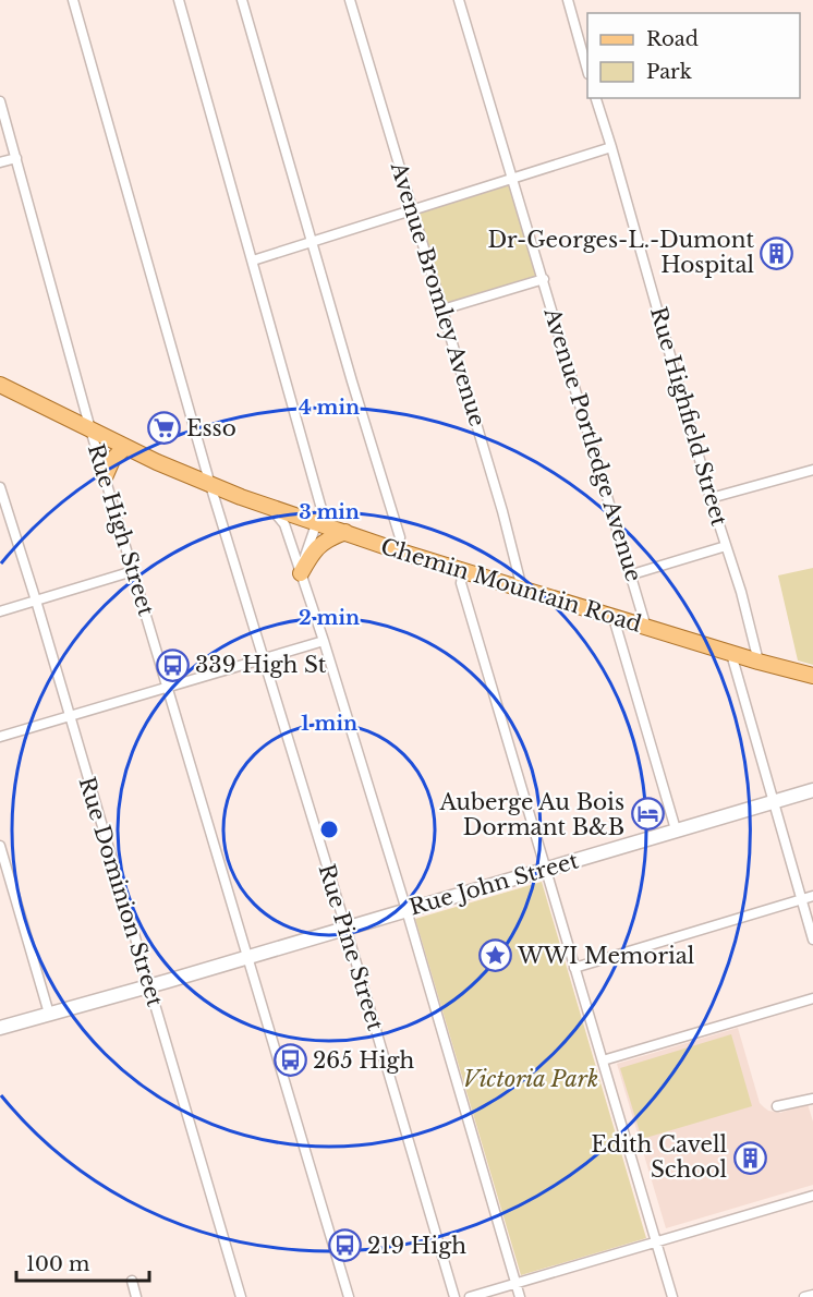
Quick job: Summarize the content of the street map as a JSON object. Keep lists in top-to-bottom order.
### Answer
{
  "streets": {
    "main road": ["Chemin Mountain Road"],
    "street": [
      "Avenue Bromley Avenue",
      "Rue Highfield Street",
      "Avenue Portledge Avenue",
      "Rue High Street",
      "Rue John Street",
      "Rue Dominion Street",
      "Rue Pine Street"
    ]
  },
  "crossings": [
    ["Avenue Bromley Avenue", "Chemin Mountain Road"],
    ["Rue Highfield Street", "Chemin Mountain Road"],
    ["Avenue Portledge Avenue", "Chemin Mountain Road"],
    ["Rue High Street", "Chemin Mountain Road"],
    ["Rue High Street", "Rue John Street"],
    ["Chemin Mountain Road", "Rue Pine Street"],
    ["Rue John Street", "Rue Dominion Street"],
    ["Rue John Street", "Rue Pine Street"]
  ],
  "parks": ["Victoria Park"],
  "places": {
    "building": ["Dr-Georges-L.-Dumont Hospital", "Edith Cavell School"],
    "supermarket": ["Esso"],
    "bus stop": ["339 High St", "265 High", "219 High"],
    "hotel": ["Auberge Au Bois Dormant B&B"],
    "place": ["WWI Memorial"]
  },
  "legend": ["Road", "Park"],
  "scale_bar": "100 m",
  "rings": [
    "4 min",
    "3 min",
    "2 min",
    "1 min"
  ]
}
